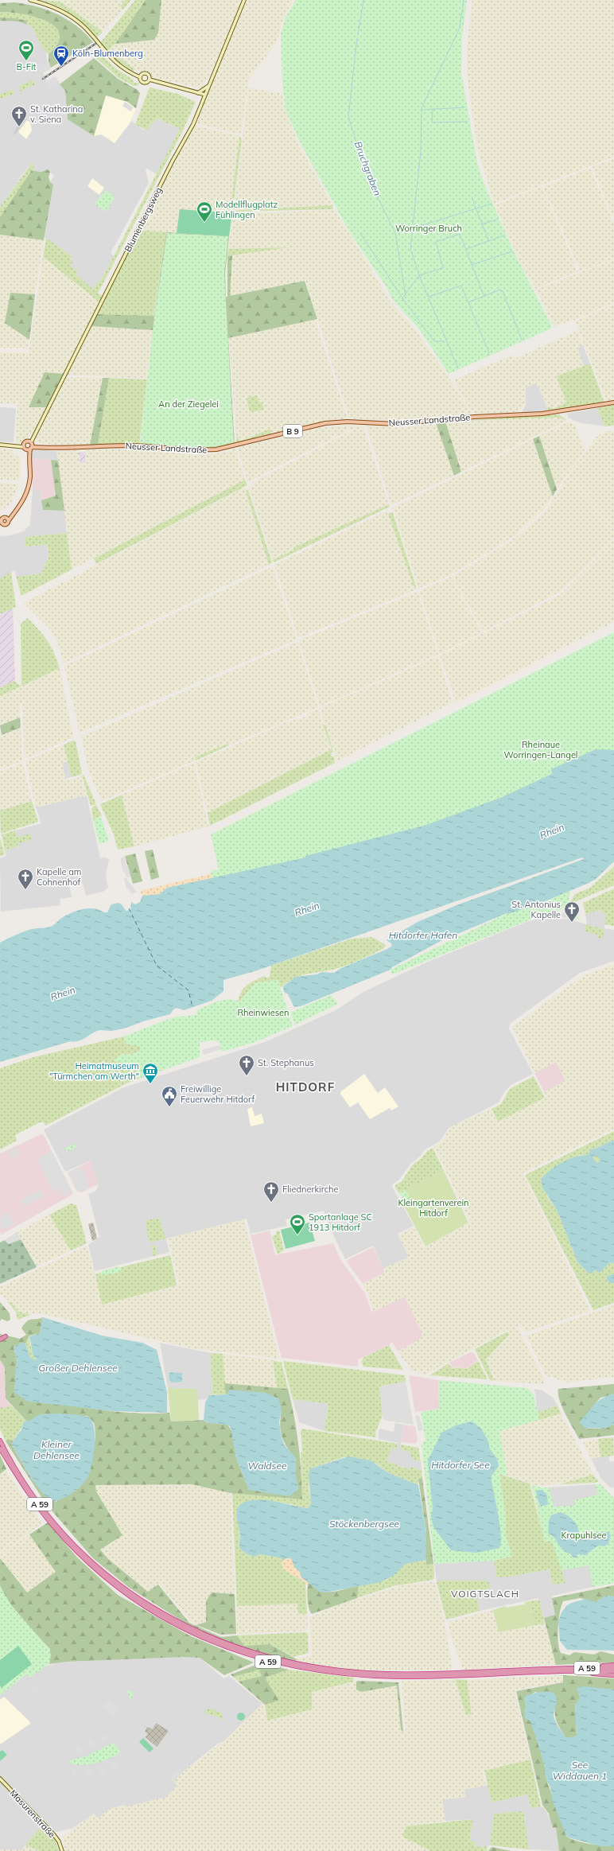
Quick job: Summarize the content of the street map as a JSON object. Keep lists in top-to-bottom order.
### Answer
{
  "streets": {
    "highway": ["A 59"],
    "main road": [
      "Blumenbergsweg",
      "Neusser Landstraße",
      "B 9",
      "Masurenstraße"
    ]
  },
  "crossings": [
    ["Blumenbergsweg", "Neusser Landstraße"]
  ],
  "districts": ["HITDORF", "VOIGTSLACH"],
  "water": [
    "Bruchgraben",
    "Rhein",
    "Hitdorfer Hafen",
    "Großer Dehlensee",
    "Kleiner Dehlensee",
    "Hitdorfer See",
    "Waldsee",
    "Stöckenbergsee",
    "See Widdauen 1"
  ],
  "parks": [
    "Worringer Bruch",
    "An der Ziegelei",
    "Rheinaue Worringen-Langel",
    "Rheinwiesen",
    "Kleingartenverein Hitdorf",
    "Krapuhlsee"
  ],
  "places": {
    "sports": ["B-Fit", "Modellflugplatz Fühlingen", "Sportanlage SC 1913 Hitdorf"],
    "station": ["Köln-Blumenberg"],
    "church": [
      "St. Katharina v. Siena",
      "Kapelle am Cohnenhof",
      "St. Antonius Kapelle",
      "St. Stephanus",
      "Fliednerkirche"
    ],
    "museum": ["Heimatmuseum \"Türmchen am Werth\""],
    "public building": ["Freiwillige Feuerwehr Hitdorf"]
  }
}
